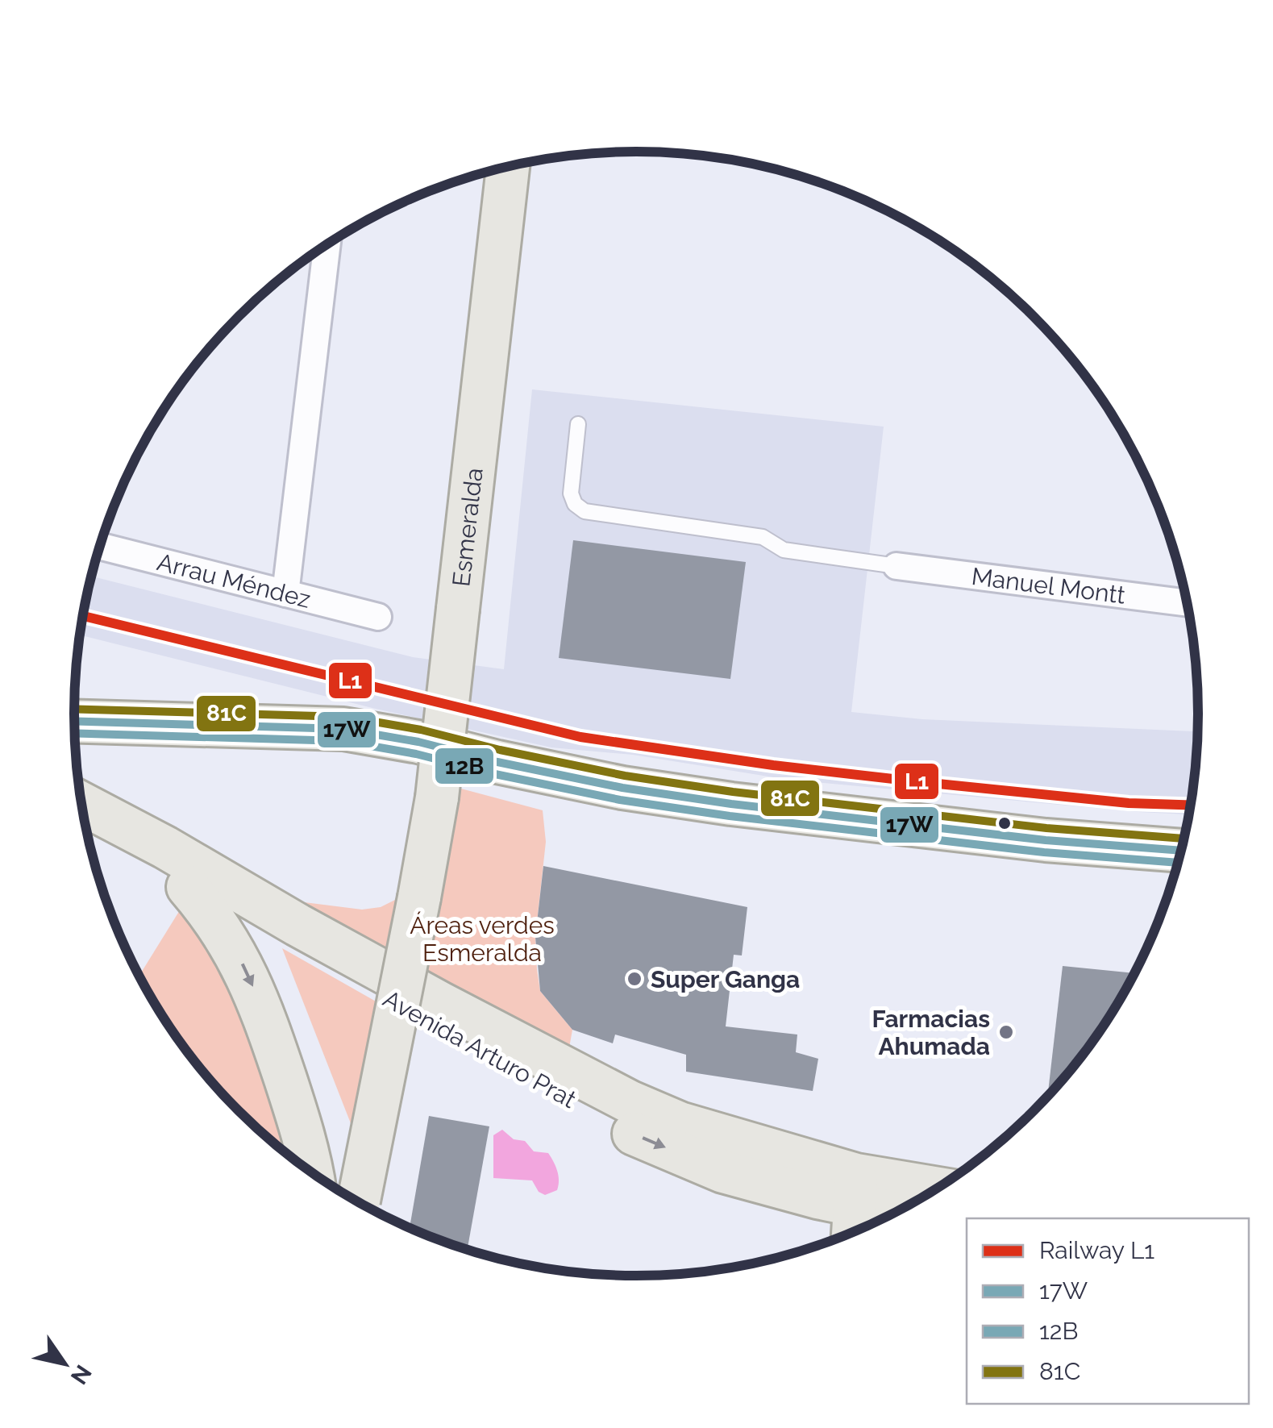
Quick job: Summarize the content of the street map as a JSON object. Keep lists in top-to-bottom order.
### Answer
{
  "streets": {
    "main road": ["Esmeralda", "Avenida Arturo Prat"],
    "street": ["Arrau Méndez", "Manuel Montt"]
  },
  "parks": ["Áreas verdes Esmeralda"],
  "places": ["Super Ganga", "Farmacias Ahumada"],
  "lines": [
    "rail line L1",
    "transit line 81C",
    "transit line 17W",
    "transit line 12B"
  ],
  "legend": [
    "Railway L1",
    "17W",
    "12B",
    "81C"
  ],
  "north": "bottom right"
}
